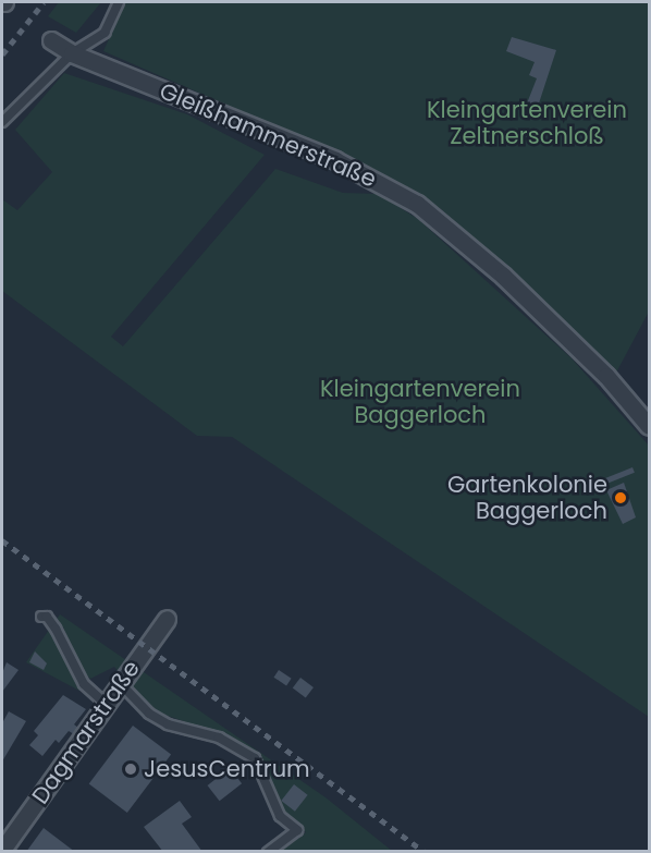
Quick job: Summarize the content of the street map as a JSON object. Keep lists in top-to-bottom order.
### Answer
{
  "streets": {
    "street": ["Gleißhammerstraße", "Dagmarstraße"]
  },
  "parks": ["Kleingartenverein Zeltnerschloß", "Kleingartenverein Baggerloch"],
  "places": ["Gartenkolonie Baggerloch", "JesusCentrum"]
}
